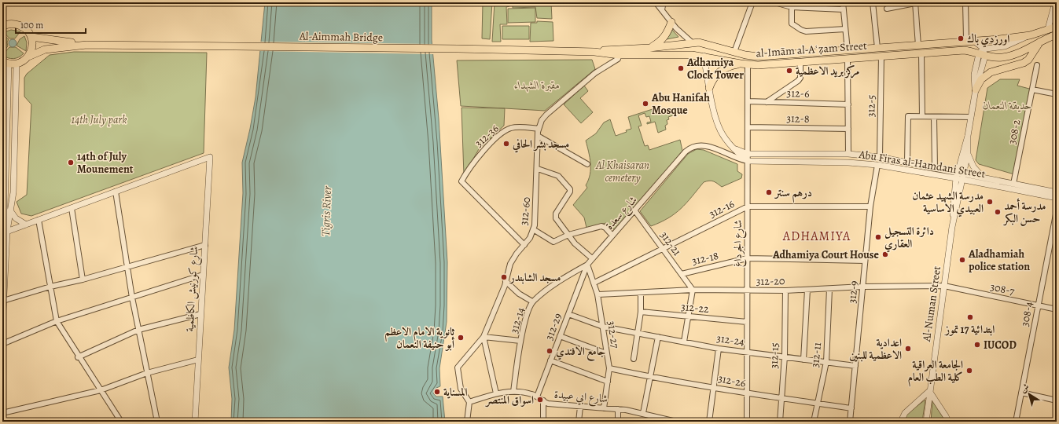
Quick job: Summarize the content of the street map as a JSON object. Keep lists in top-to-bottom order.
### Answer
{
  "streets": {
    "main road": ["Al-Aimmah Bridge", "al-Imām al-Aʿẓam Street"],
    "street": [
      "312-6",
      "312-5",
      "312-8",
      "308-2",
      "312-36",
      "Abu Firas al-Hamdani Street",
      "312-16",
      "312-60",
      "شارع سعدة",
      "312-21",
      "شارع الجرداغ",
      "312-18",
      "312-20",
      "شارع كورنيش الكاظمية",
      "308-7",
      "312-9",
      "Al-Numan Street",
      "312-22",
      "308-4",
      "312-14",
      "312-29",
      "312-27",
      "312-24",
      "312-11",
      "312-15",
      "312-26",
      "شارع ابي عبيدة"
    ]
  },
  "crossings": [
    ["Al-Aimmah Bridge", "al-Imām al-Aʿẓam Street"],
    ["al-Imām al-Aʿẓam Street", "312-5"],
    ["al-Imām al-Aʿẓam Street", "312-60"],
    ["al-Imām al-Aʿẓam Street", "شارع الجرداغ"],
    ["al-Imām al-Aʿẓam Street", "Al-Numan Street"],
    ["312-6", "شارع الجرداغ"],
    ["312-5", "Abu Firas al-Hamdani Street"],
    ["312-8", "شارع الجرداغ"],
    ["308-2", "Abu Firas al-Hamdani Street"],
    ["312-36", "312-60"],
    ["Abu Firas al-Hamdani Street", "شارع سعدة"],
    ["Abu Firas al-Hamdani Street", "شارع الجرداغ"],
    ["Abu Firas al-Hamdani Street", "312-9"],
    ["Abu Firas al-Hamdani Street", "Al-Numan Street"],
    ["312-16", "312-21"],
    ["312-16", "شارع الجرداغ"],
    ["312-16", "312-9"],
    ["312-16", "312-27"],
    ["312-60", "شارع ابي عبيدة"],
    ["شارع سعدة", "312-21"],
    ["شارع سعدة", "شارع الجرداغ"],
    ["شارع سعدة", "312-14"],
    ["شارع سعدة", "312-29"],
    ["شارع سعدة", "312-27"],
    ["312-21", "312-18"],
    ["312-21", "312-20"],
    ["شارع الجرداغ", "312-18"],
    ["شارع الجرداغ", "312-20"],
    ["شارع الجرداغ", "312-22"],
    ["شارع الجرداغ", "312-24"],
    ["شارع الجرداغ", "312-26"],
    ["312-18", "312-9"],
    ["312-20", "308-7"],
    ["312-20", "312-9"],
    ["312-20", "Al-Numan Street"],
    ["312-20", "312-27"],
    ["312-20", "312-11"],
    ["312-20", "312-15"],
    ["308-7", "Al-Numan Street"],
    ["308-7", "308-4"],
    ["312-9", "312-24"],
    ["312-9", "312-26"],
    ["312-14", "312-29"],
    ["312-14", "312-27"],
    ["312-14", "شارع ابي عبيدة"],
    ["312-29", "312-27"],
    ["312-29", "312-24"],
    ["312-29", "شارع ابي عبيدة"],
    ["312-27", "312-24"],
    ["312-27", "312-26"],
    ["312-27", "شارع ابي عبيدة"],
    ["312-24", "312-11"],
    ["312-24", "312-15"],
    ["312-11", "312-26"],
    ["312-15", "312-26"]
  ],
  "districts": ["ADHAMIYA"],
  "water": ["Tigris River"],
  "parks": [
    "مقبرة الشهداء",
    "حديقة النعمان",
    "14th July park",
    "Al Khaisaran cemetery"
  ],
  "places": [
    "اورزدي باك",
    "Adhamiya Clock Tower",
    "مركز بريد الاعظمية",
    "Abu Hanifah Mosque",
    "مسجد بشر الحافي",
    "14th of July Mounement",
    "درهم سنتر",
    "مدرسة الشهيد عثمان العبيدي الاساسية",
    "مدرسة أحمد حسن البكر",
    "دائرة التسجيل العقاري",
    "Adhamiya Court House",
    "Aladhamiah police station",
    "مسجد الشابندر",
    "ابتدائية 17 تموز",
    "ثانوية الامام الاعظم أبو حنيفة النعمان",
    "IUCOD",
    "اعدادية الاعظمية للبنين",
    "جامع الافندي",
    "الجامعة العراقية كلية الطب العام",
    "المسناية",
    "اسواق المنتصر"
  ],
  "scale_bar": "100 m",
  "north": "top left"
}
